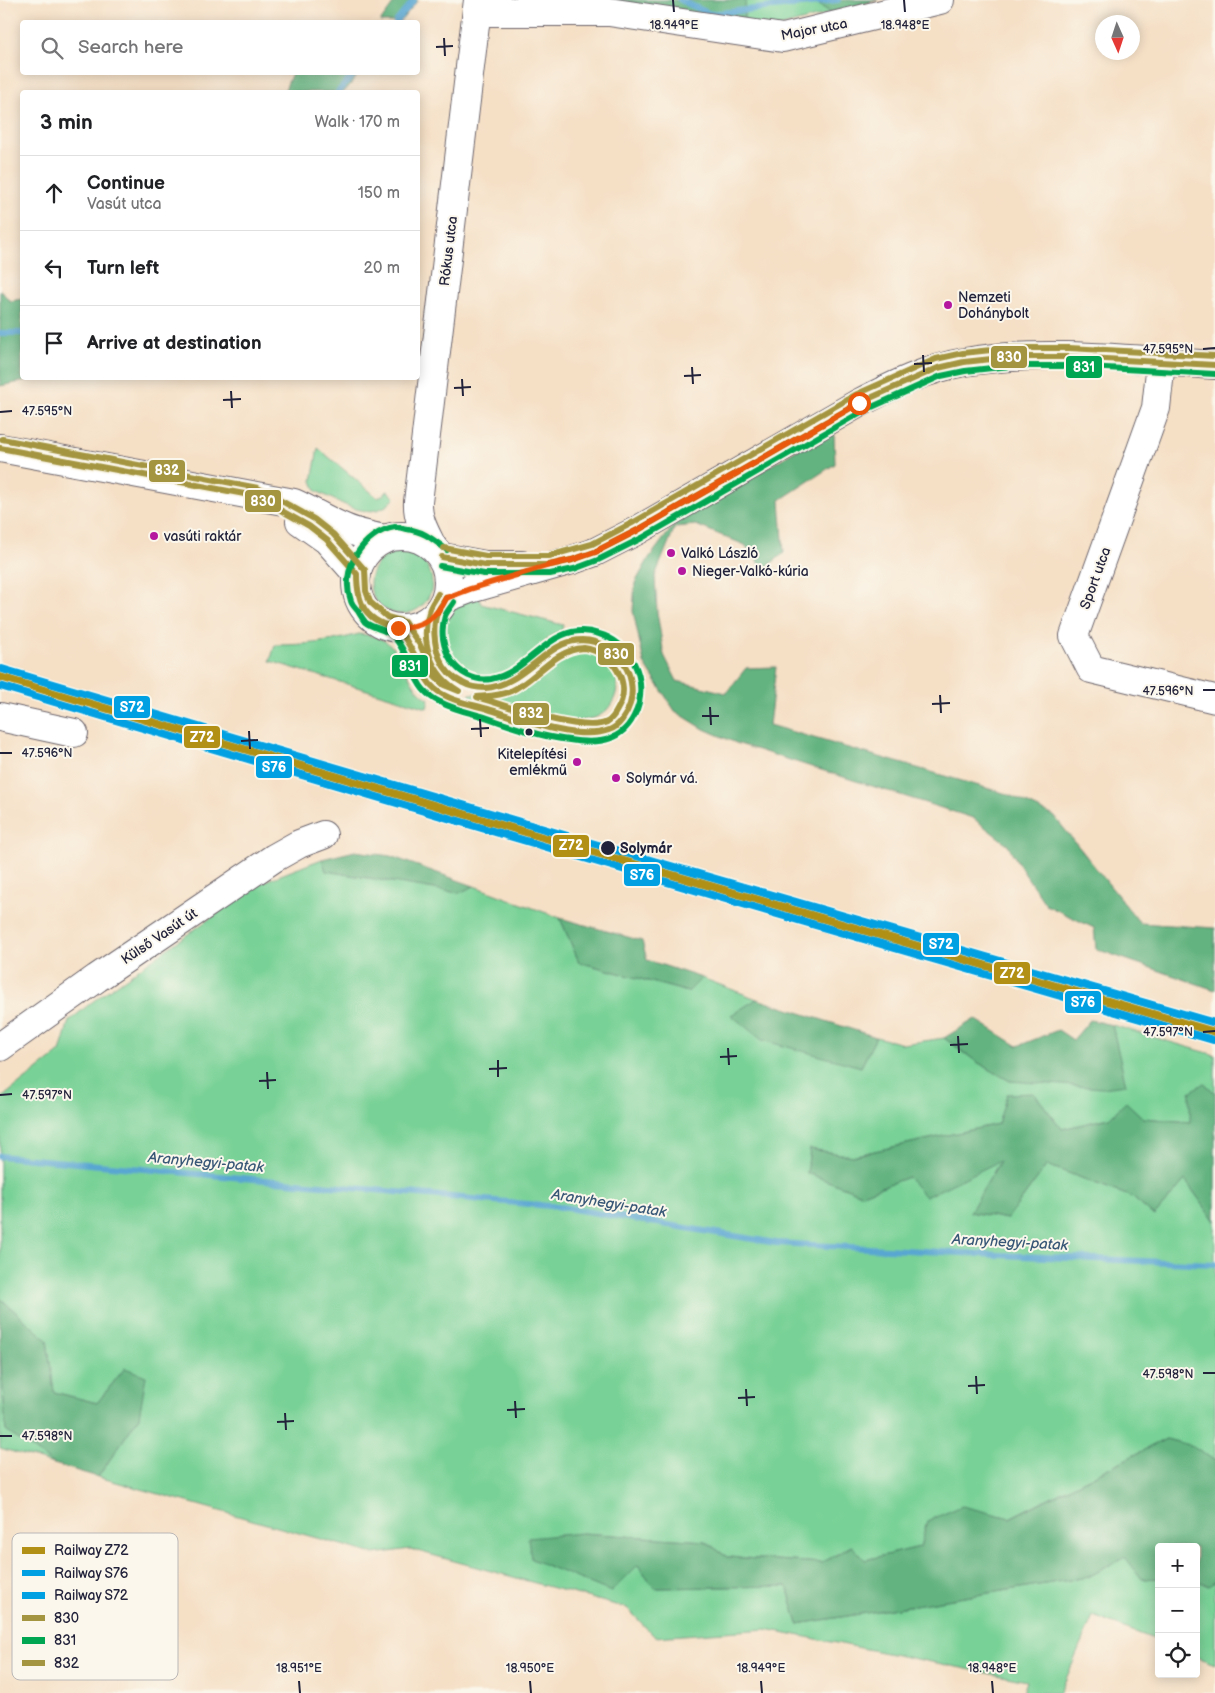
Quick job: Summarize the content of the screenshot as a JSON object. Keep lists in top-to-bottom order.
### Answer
{
  "streets": {
    "street": [
      "Major utca",
      "Rókus utca",
      "Sport utca",
      "Külső Vasút út"
    ]
  },
  "crossings": [
    ["Major utca", "Rókus utca"]
  ],
  "water": ["Aranyhegyi-patak"],
  "places": [
    "Nemzeti Dohánybolt",
    "vasúti raktár",
    "Valkó László",
    "Nieger-Valkó-kúria",
    "Kitelepítési emlékmű",
    "Solymár vá.",
    "Solymár"
  ],
  "lines": [
    "transit line 832",
    "transit line 830",
    "transit line 831",
    "rail line S72",
    "rail line Z72",
    "rail line S76"
  ],
  "legend": [
    "Railway Z72",
    "Railway S76",
    "Railway S72",
    "830",
    "831",
    "832"
  ],
  "north": "bottom",
  "page": {
    "search": "Search here",
    "heading": ["3 min", "Walk · 170 m"],
    "list": [
      ["Continue", "Vasút utca", "150 m"],
      ["Turn left", "20 m"],
      "Arrive at destination"
    ],
    "map_buttons": ["+", "−"]
  },
  "coordinates": [
    "18.949°E",
    "18.948°E",
    "47.595°N",
    "47.596°N",
    "47.597°N",
    "47.598°N",
    "18.951°E",
    "18.950°E"
  ]
}
